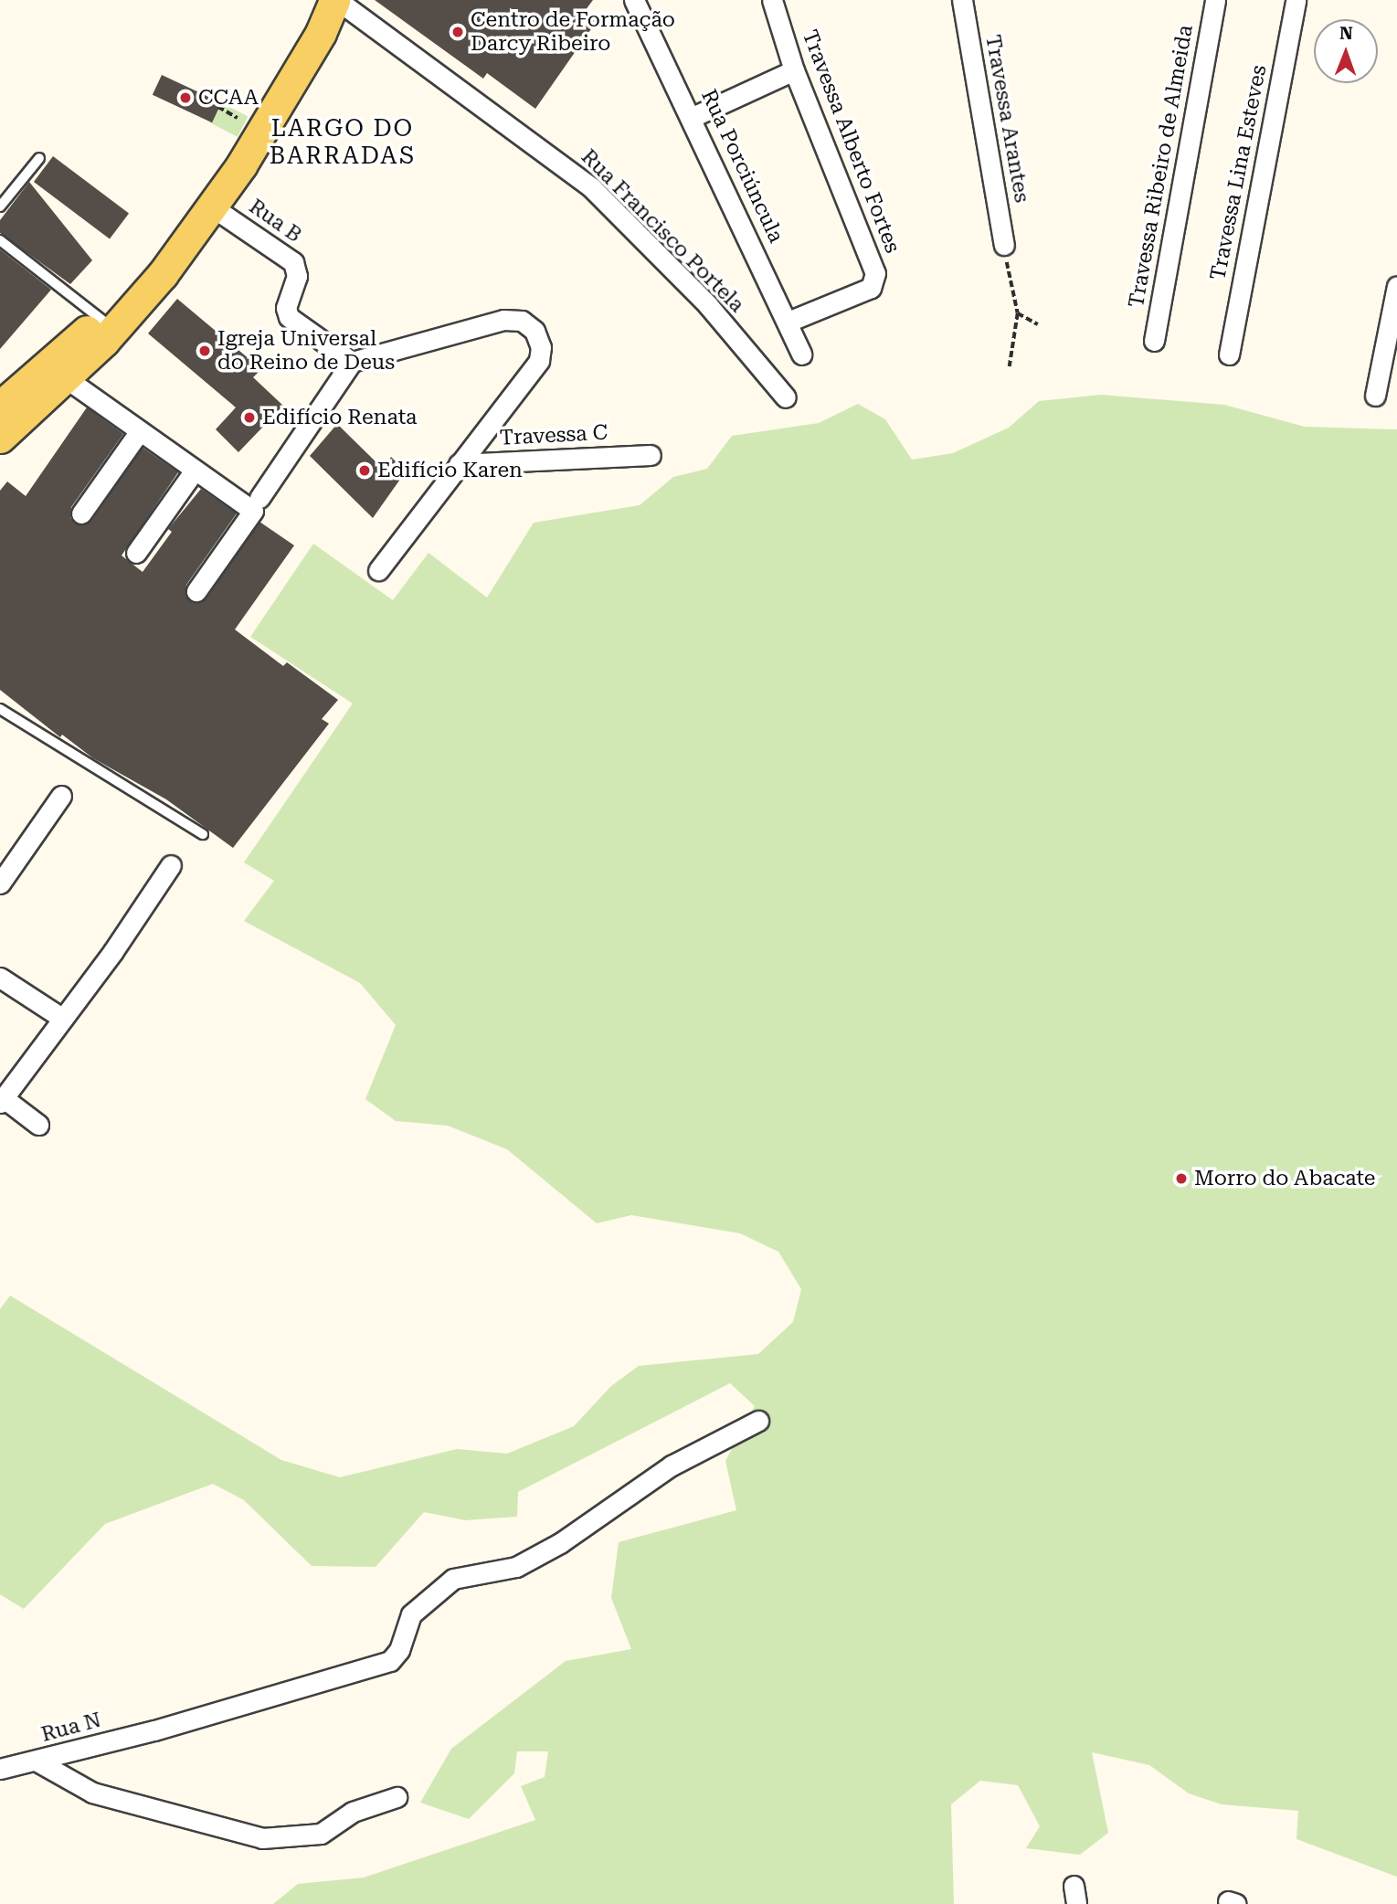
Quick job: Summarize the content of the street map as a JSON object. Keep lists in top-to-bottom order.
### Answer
{
  "streets": {
    "street": [
      "Travessa Arantes",
      "Travessa Alberto Fortes",
      "Rua Porciúncula",
      "Travessa Ribeiro de Almeida",
      "Travessa Lina Esteves",
      "Rua B",
      "Rua Francisco Portela",
      "Travessa C",
      "Rua N"
    ]
  },
  "crossings": [
    ["Travessa Alberto Fortes", "Rua Porciúncula"]
  ],
  "districts": ["LARGO DO BARRADAS"],
  "places": [
    "Centro de Formação Darcy Ribeiro",
    "CCAA",
    "Igreja Universal do Reino de Deus",
    "Edifício Renata",
    "Edifício Karen",
    "Morro do Abacate"
  ],
  "north": "top"
}
